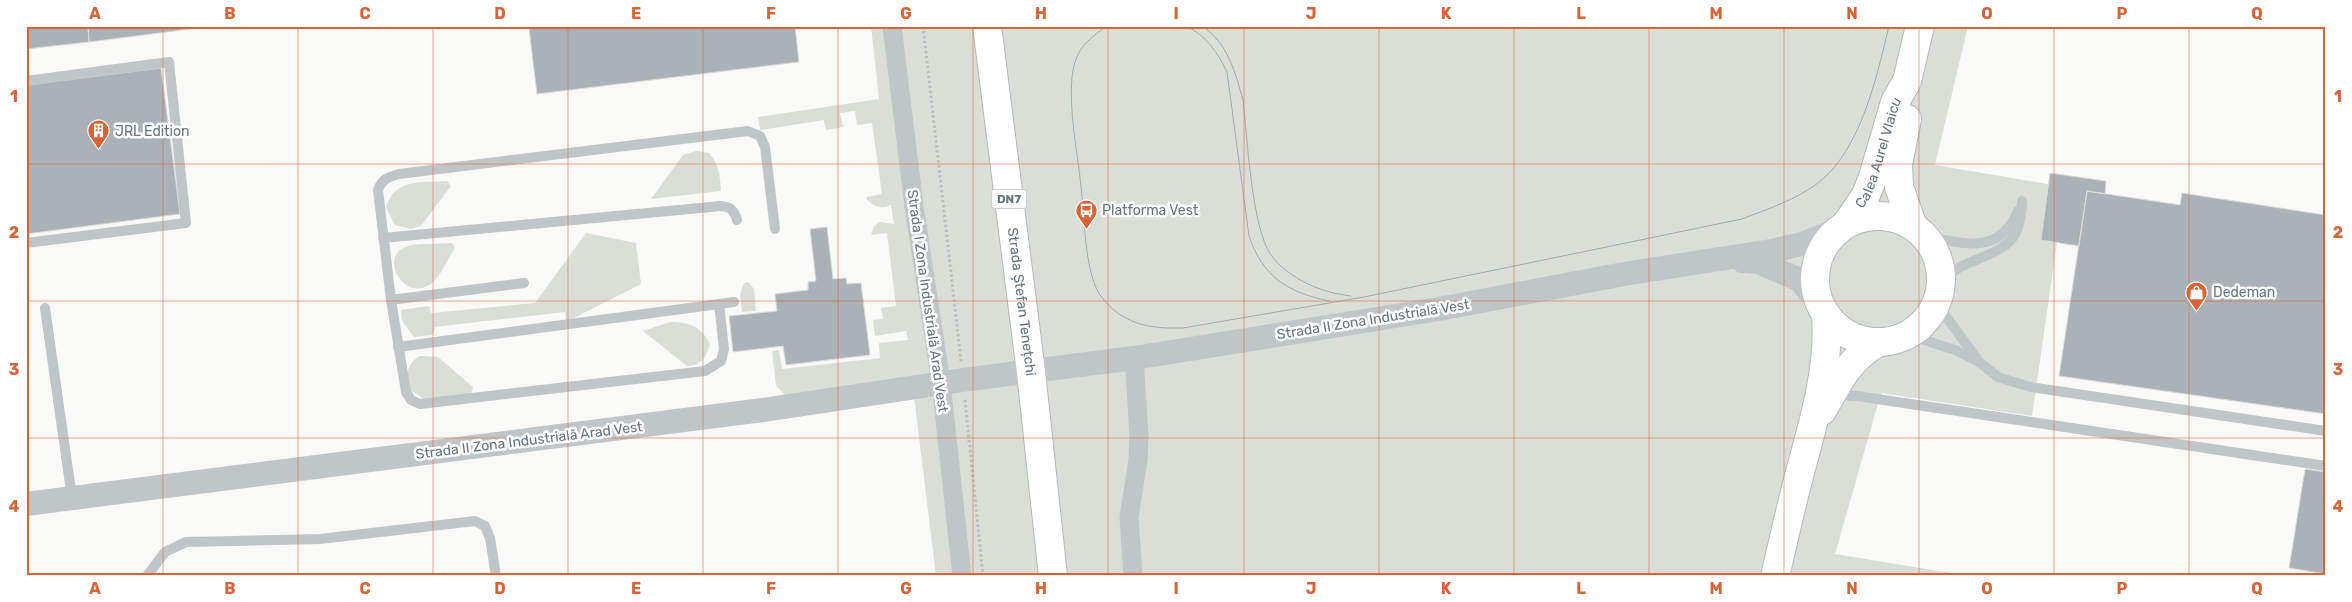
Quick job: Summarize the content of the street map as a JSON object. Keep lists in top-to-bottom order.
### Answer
{
  "streets": {
    "main road": ["Calea Aurel Vlaicu", "DN7", "Strada Ștefan Tenețchi"],
    "street": ["Strada I Zona Industrială Arad Vest", "Strada II Zona Industrială Vest", "Strada II Zona Industrială Arad Vest"]
  },
  "crossings": [
    ["Calea Aurel Vlaicu", "Strada II Zona Industrială Vest"],
    ["Strada I Zona Industrială Arad Vest", "Strada II Zona Industrială Arad Vest"],
    ["Strada Ștefan Tenețchi", "Strada II Zona Industrială Vest"],
    ["Strada Ștefan Tenețchi", "Strada II Zona Industrială Arad Vest"],
    ["Strada II Zona Industrială Vest", "Strada II Zona Industrială Arad Vest"]
  ],
  "places": {
    "building": ["JRL Edition"],
    "bus stop": ["Platforma Vest"],
    "shop": ["Dedeman"]
  },
  "grid": {
    "columns": [
      "A",
      "B",
      "C",
      "D",
      "E",
      "F",
      "G",
      "H",
      "I",
      "J",
      "K",
      "L",
      "M",
      "N",
      "O",
      "P",
      "Q"
    ],
    "rows": [
      "1",
      "2",
      "3",
      "4"
    ]
  }
}
